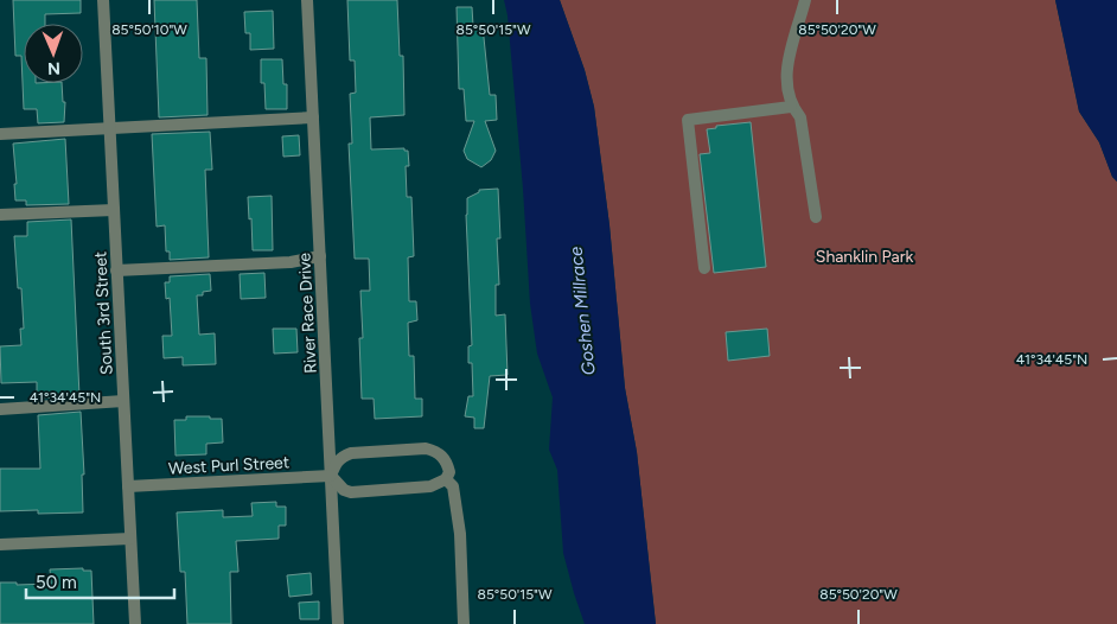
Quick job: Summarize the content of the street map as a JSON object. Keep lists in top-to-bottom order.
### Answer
{
  "streets": {
    "street": ["South 3rd Street", "River Race Drive", "West Purl Street"]
  },
  "crossings": [
    ["South 3rd Street", "West Purl Street"],
    ["River Race Drive", "West Purl Street"]
  ],
  "water": ["Goshen Millrace"],
  "parks": ["Shanklin Park"],
  "scale_bar": "50 m",
  "north": "bottom",
  "coordinates": [
    "85°50'10\"W",
    "85°50'15\"W",
    "85°50'20\"W",
    "41°34'45\"N"
  ]
}
